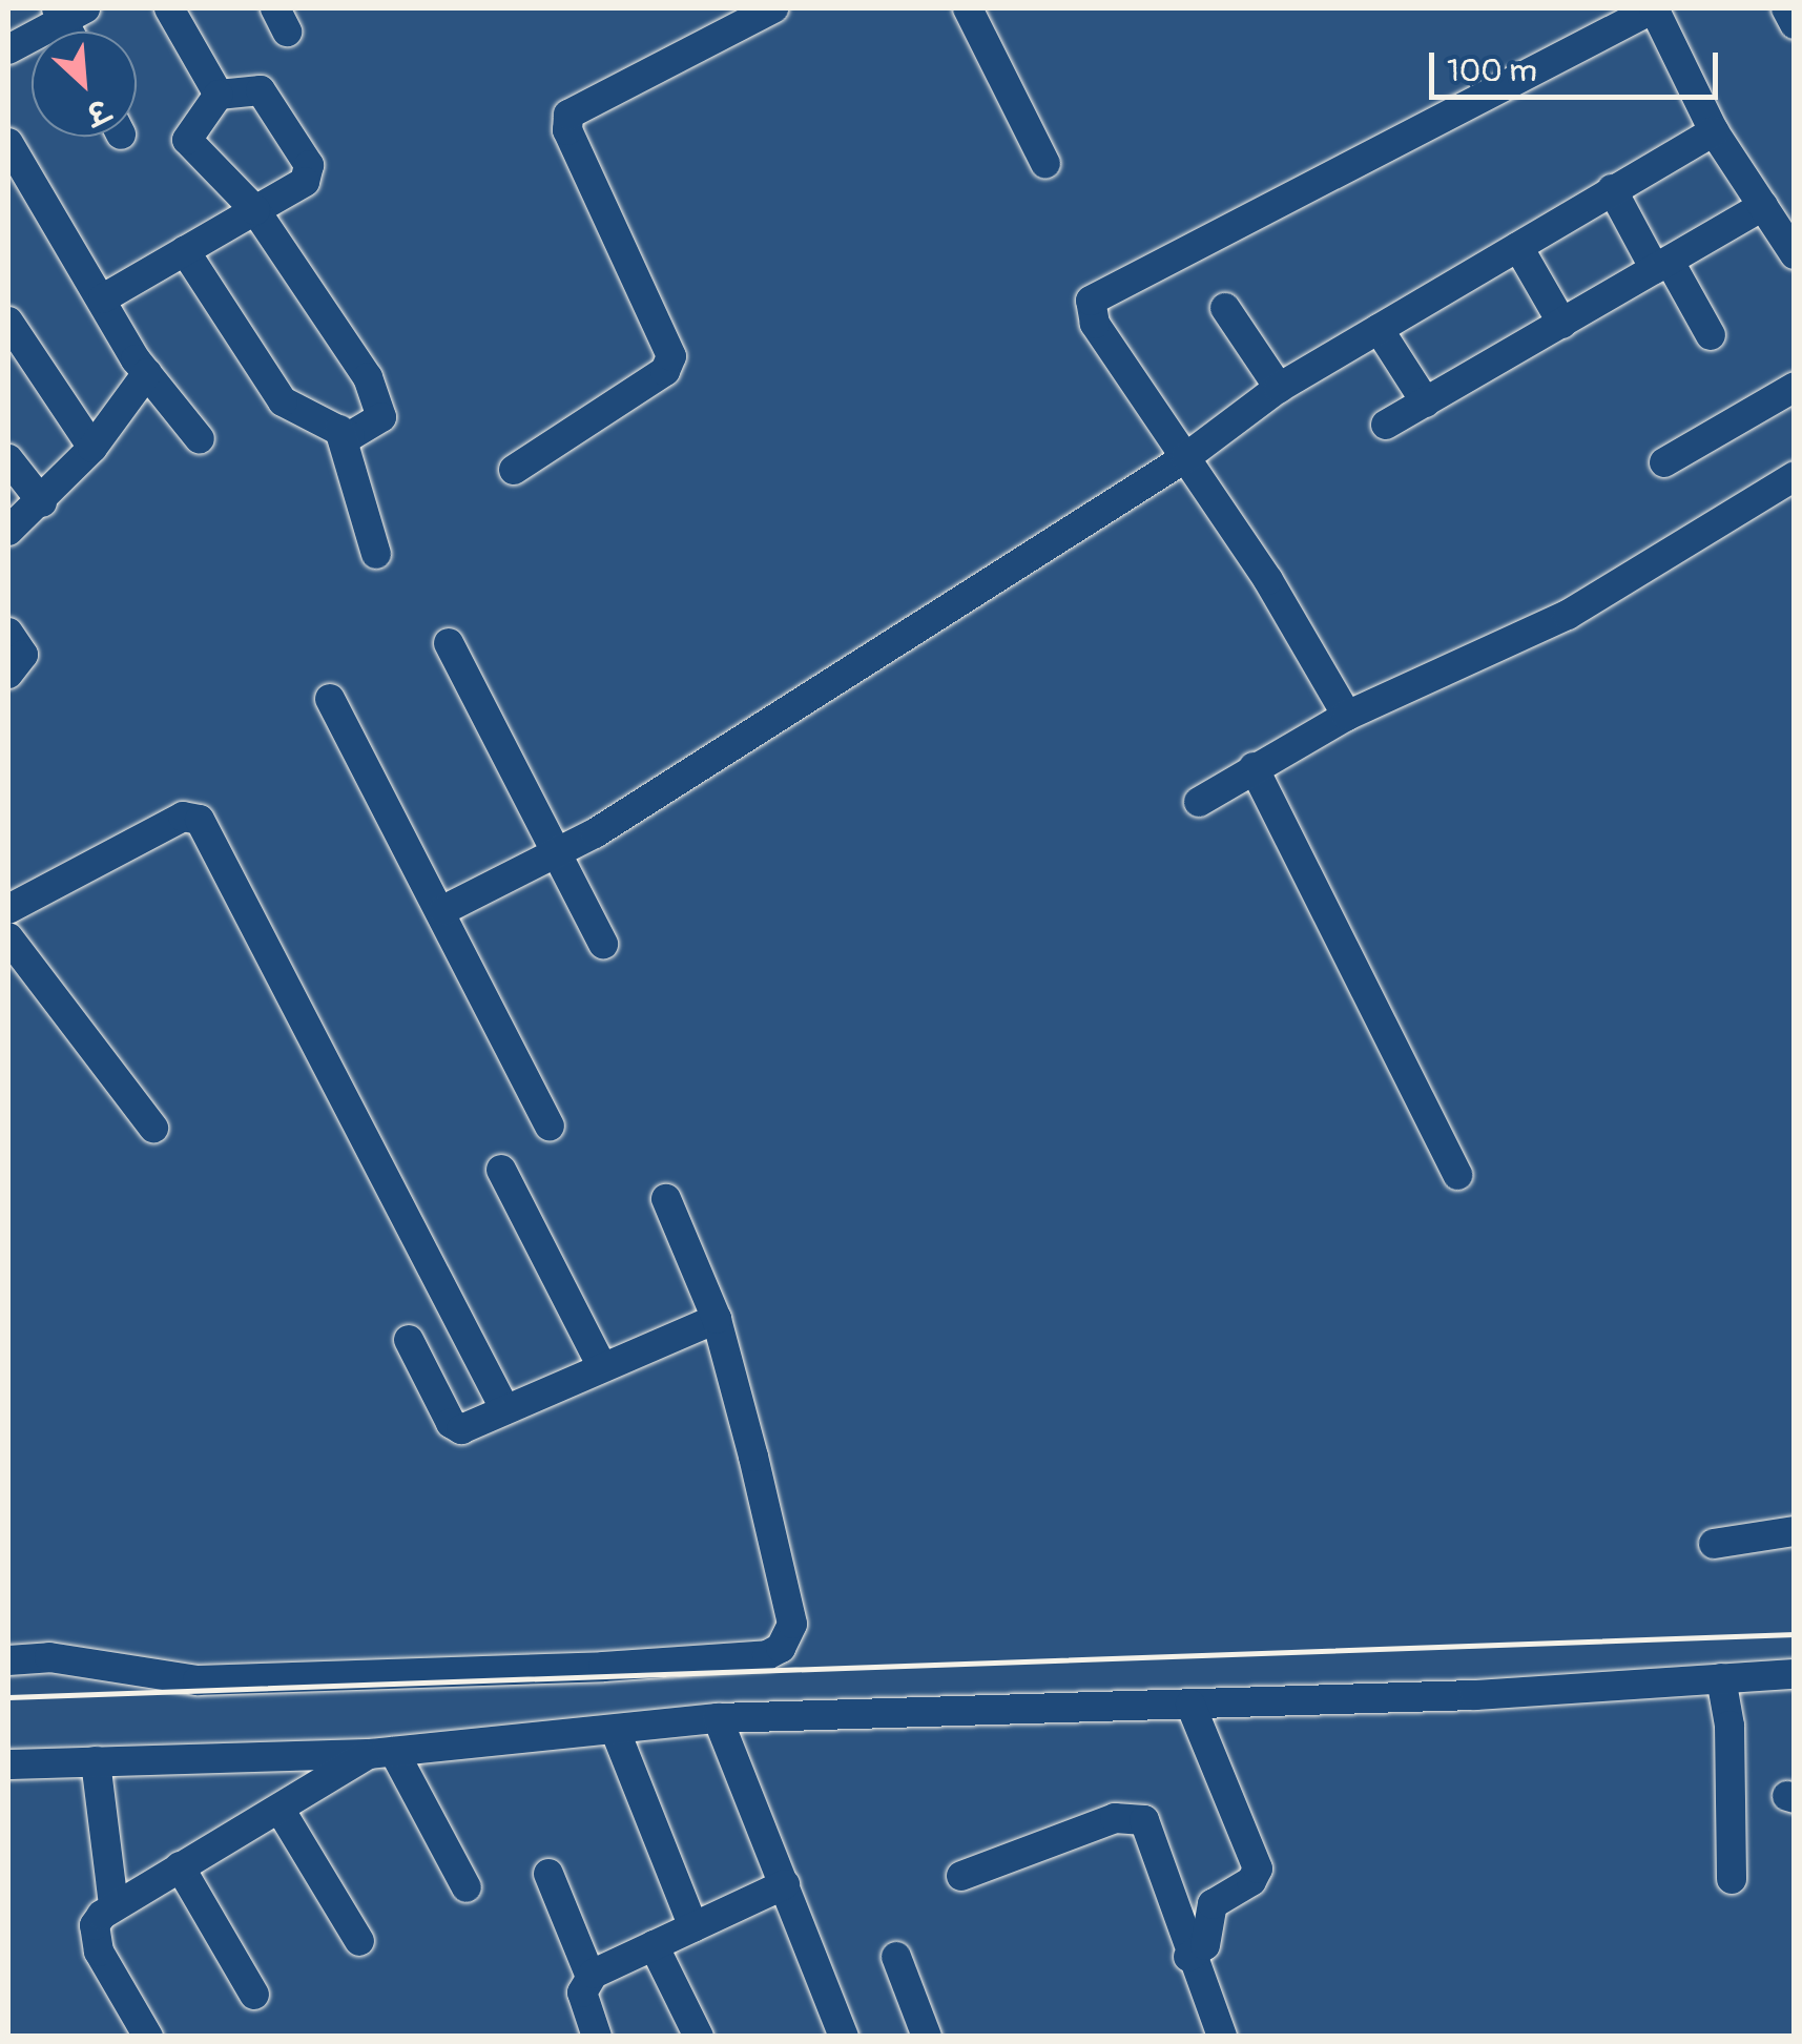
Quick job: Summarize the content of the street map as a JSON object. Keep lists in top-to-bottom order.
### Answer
{
  "scale_bar": "100 m",
  "north": "bottom right"
}
